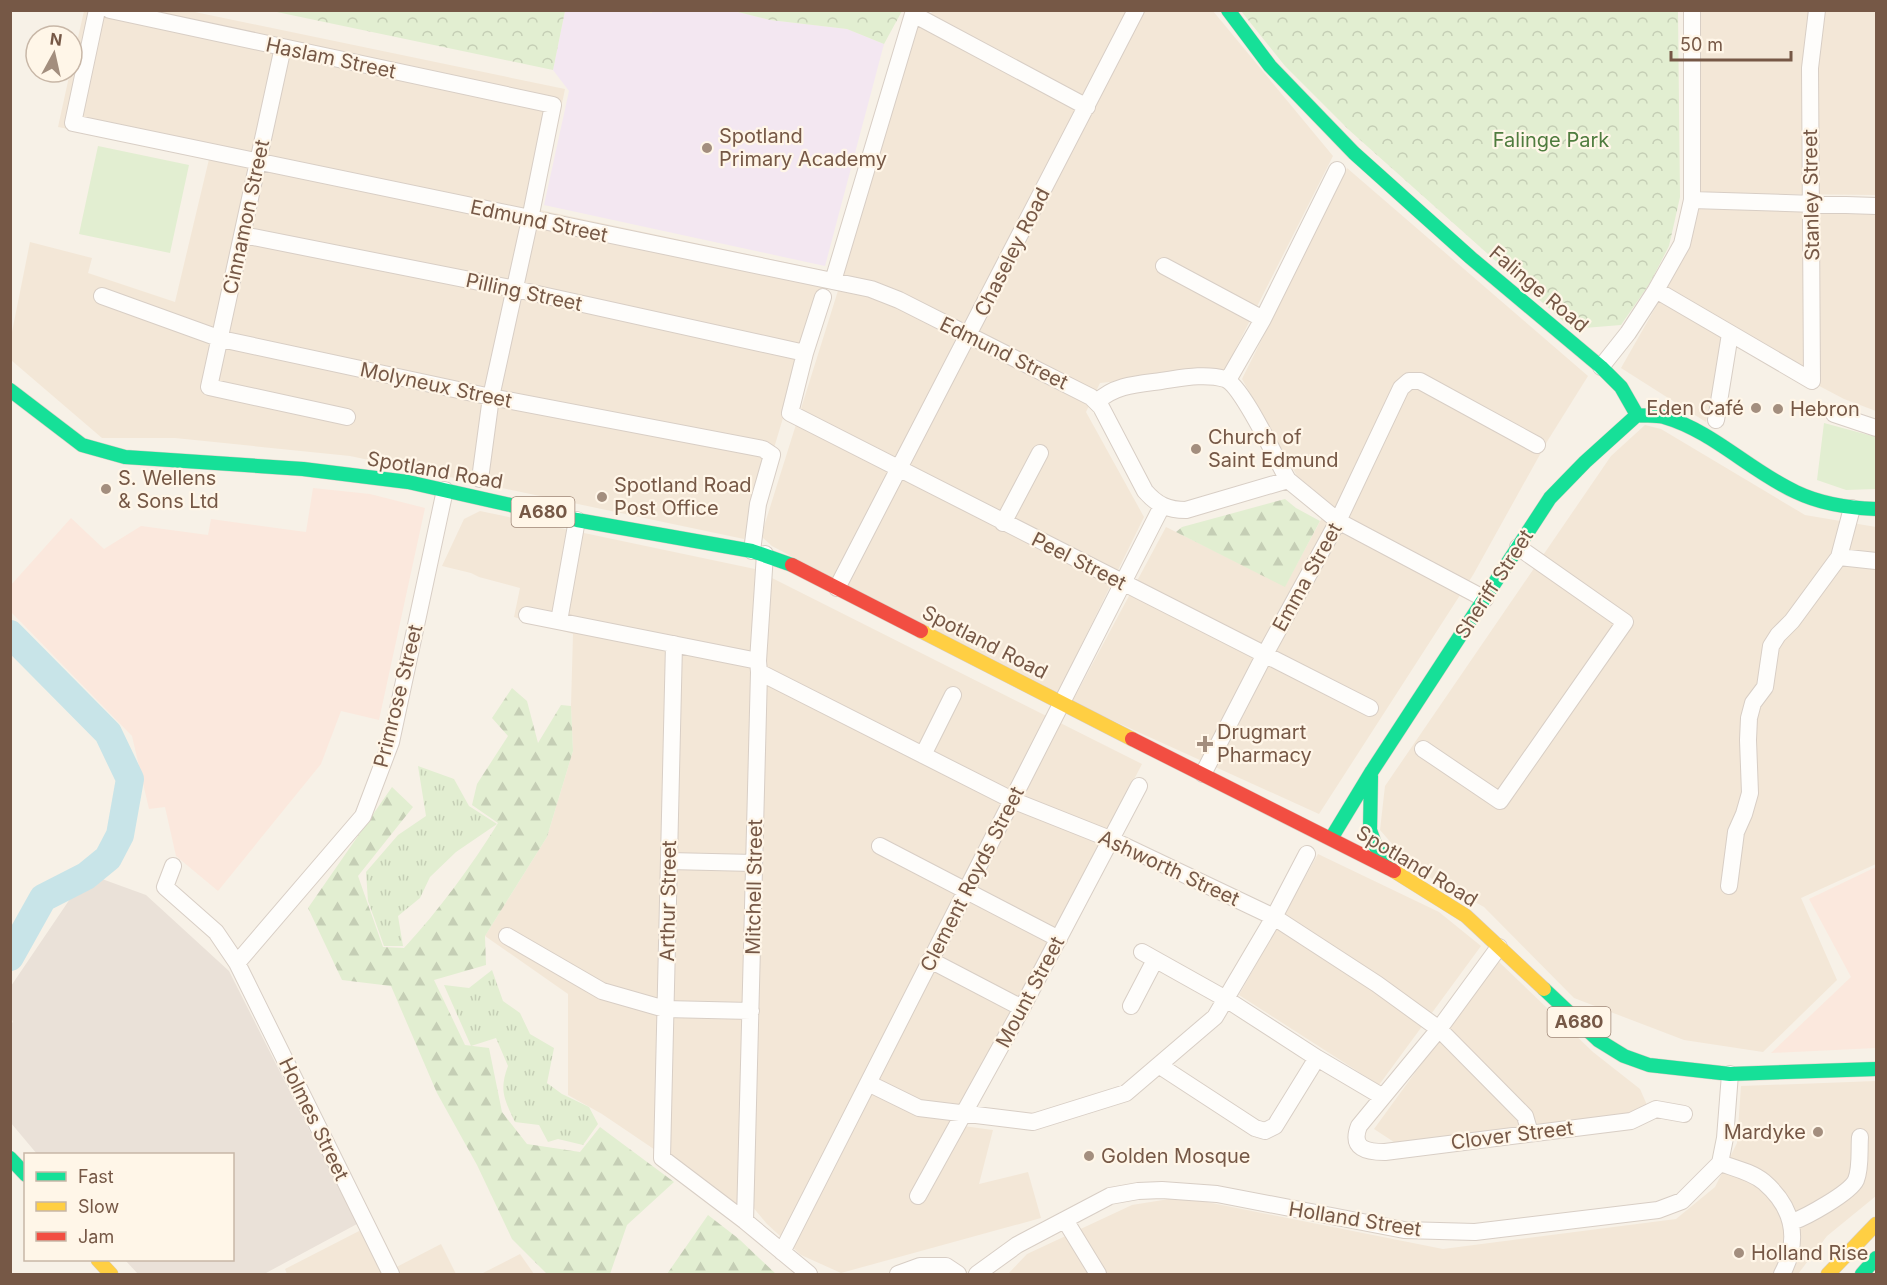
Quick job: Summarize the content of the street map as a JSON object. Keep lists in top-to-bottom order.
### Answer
{
  "streets": {
    "main road": [
      "Falinge Road",
      "Spotland Road",
      "A680",
      "Sheriff Street"
    ],
    "street": [
      "Haslam Street",
      "Stanley Street",
      "Cinnamon Street",
      "Edmund Street",
      "Chaseley Road",
      "Pilling Street",
      "Molyneux Street",
      "Peel Street",
      "Emma Street",
      "Primrose Street",
      "Ashworth Street",
      "Clement Royds Street",
      "Mitchell Street",
      "Arthur Street",
      "Mount Street",
      "Holmes Street",
      "Clover Street",
      "Holland Street"
    ]
  },
  "crossings": [
    ["Haslam Street", "Cinnamon Street"],
    ["Haslam Street", "Edmund Street"],
    ["Cinnamon Street", "Edmund Street"],
    ["Cinnamon Street", "Pilling Street"],
    ["Cinnamon Street", "Molyneux Street"],
    ["Edmund Street", "Chaseley Road"],
    ["Chaseley Road", "Spotland Road"],
    ["Chaseley Road", "Peel Street"],
    ["Falinge Road", "Sheriff Street"],
    ["Pilling Street", "Peel Street"],
    ["Molyneux Street", "Mitchell Street"],
    ["Spotland Road", "Emma Street"],
    ["Spotland Road", "Sheriff Street"],
    ["Spotland Road", "Primrose Street"],
    ["Spotland Road", "Clement Royds Street"],
    ["Spotland Road", "Mitchell Street"],
    ["Peel Street", "Emma Street"],
    ["Peel Street", "Clement Royds Street"],
    ["Primrose Street", "Holmes Street"],
    ["Ashworth Street", "Clement Royds Street"],
    ["Ashworth Street", "Mitchell Street"],
    ["Ashworth Street", "Arthur Street"],
    ["Ashworth Street", "Mount Street"],
    ["Ashworth Street", "Clover Street"],
    ["Mitchell Street", "Arthur Street"]
  ],
  "parks": ["Falinge Park"],
  "places": {
    "other": [
      "Spotland Primary Academy",
      "Eden Café",
      "Hebron",
      "Church of Saint Edmund",
      "S. Wellens & Sons Ltd",
      "Spotland Road Post Office",
      "Mardyke",
      "Golden Mosque",
      "Holland Rise"
    ],
    "health": ["Drugmart Pharmacy"]
  },
  "legend": ["Fast", "Slow", "Jam"],
  "scale_bar": "50 m",
  "north": "top"
}
